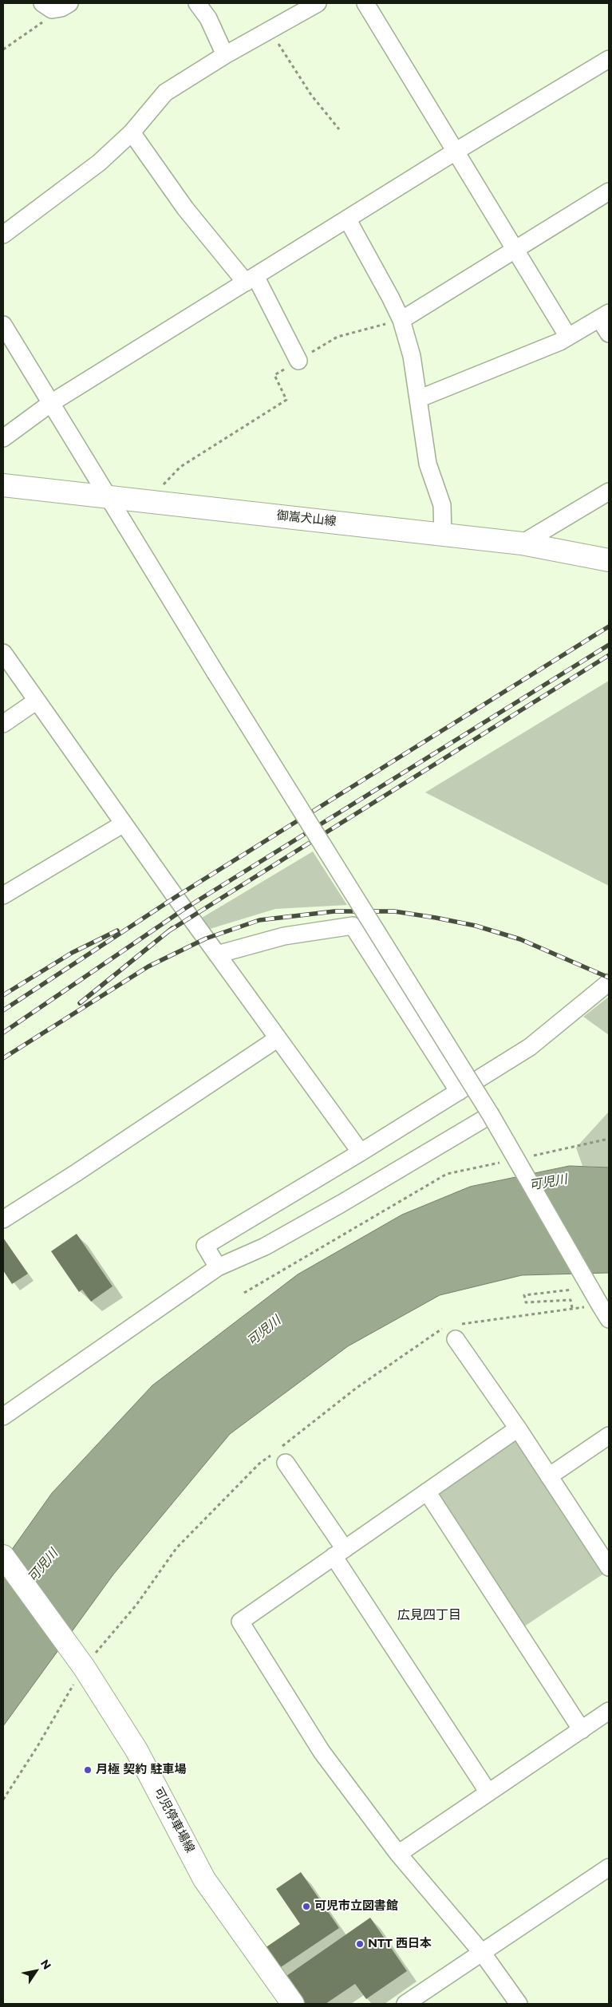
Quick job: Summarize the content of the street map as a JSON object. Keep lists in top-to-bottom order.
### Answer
{
  "streets": {
    "main road": ["御嵩犬山線", "可児停車場線"]
  },
  "districts": ["広見四丁目"],
  "water": ["可児川"],
  "places": ["月極 契約 駐車場", "可児市立図書館", "NTT 西日本"],
  "north": "top right"
}
